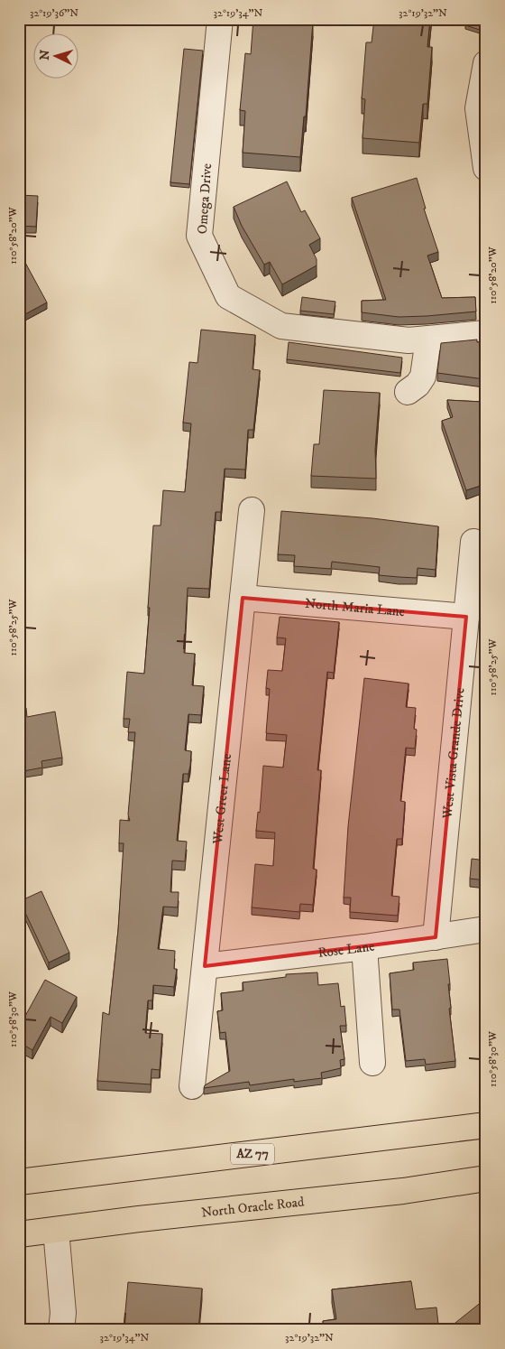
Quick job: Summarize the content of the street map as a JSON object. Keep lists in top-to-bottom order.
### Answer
{
  "streets": {
    "highway": ["AZ 77", "North Oracle Road"],
    "street": [
      "Omega Drive",
      "North Maria Lane",
      "West Vista Grande Drive",
      "West Greer Lane",
      "Rose Lane"
    ]
  },
  "crossings": [
    ["North Maria Lane", "West Vista Grande Drive"],
    ["North Maria Lane", "West Greer Lane"],
    ["West Vista Grande Drive", "Rose Lane"],
    ["West Greer Lane", "Rose Lane"]
  ],
  "north": "left",
  "coordinates": [
    "32°19'36\"N",
    "32°19'34\"N",
    "32°19'32\"N",
    "110°58'20\"W",
    "110°58'25\"W",
    "110°58'30\"W"
  ]
}
